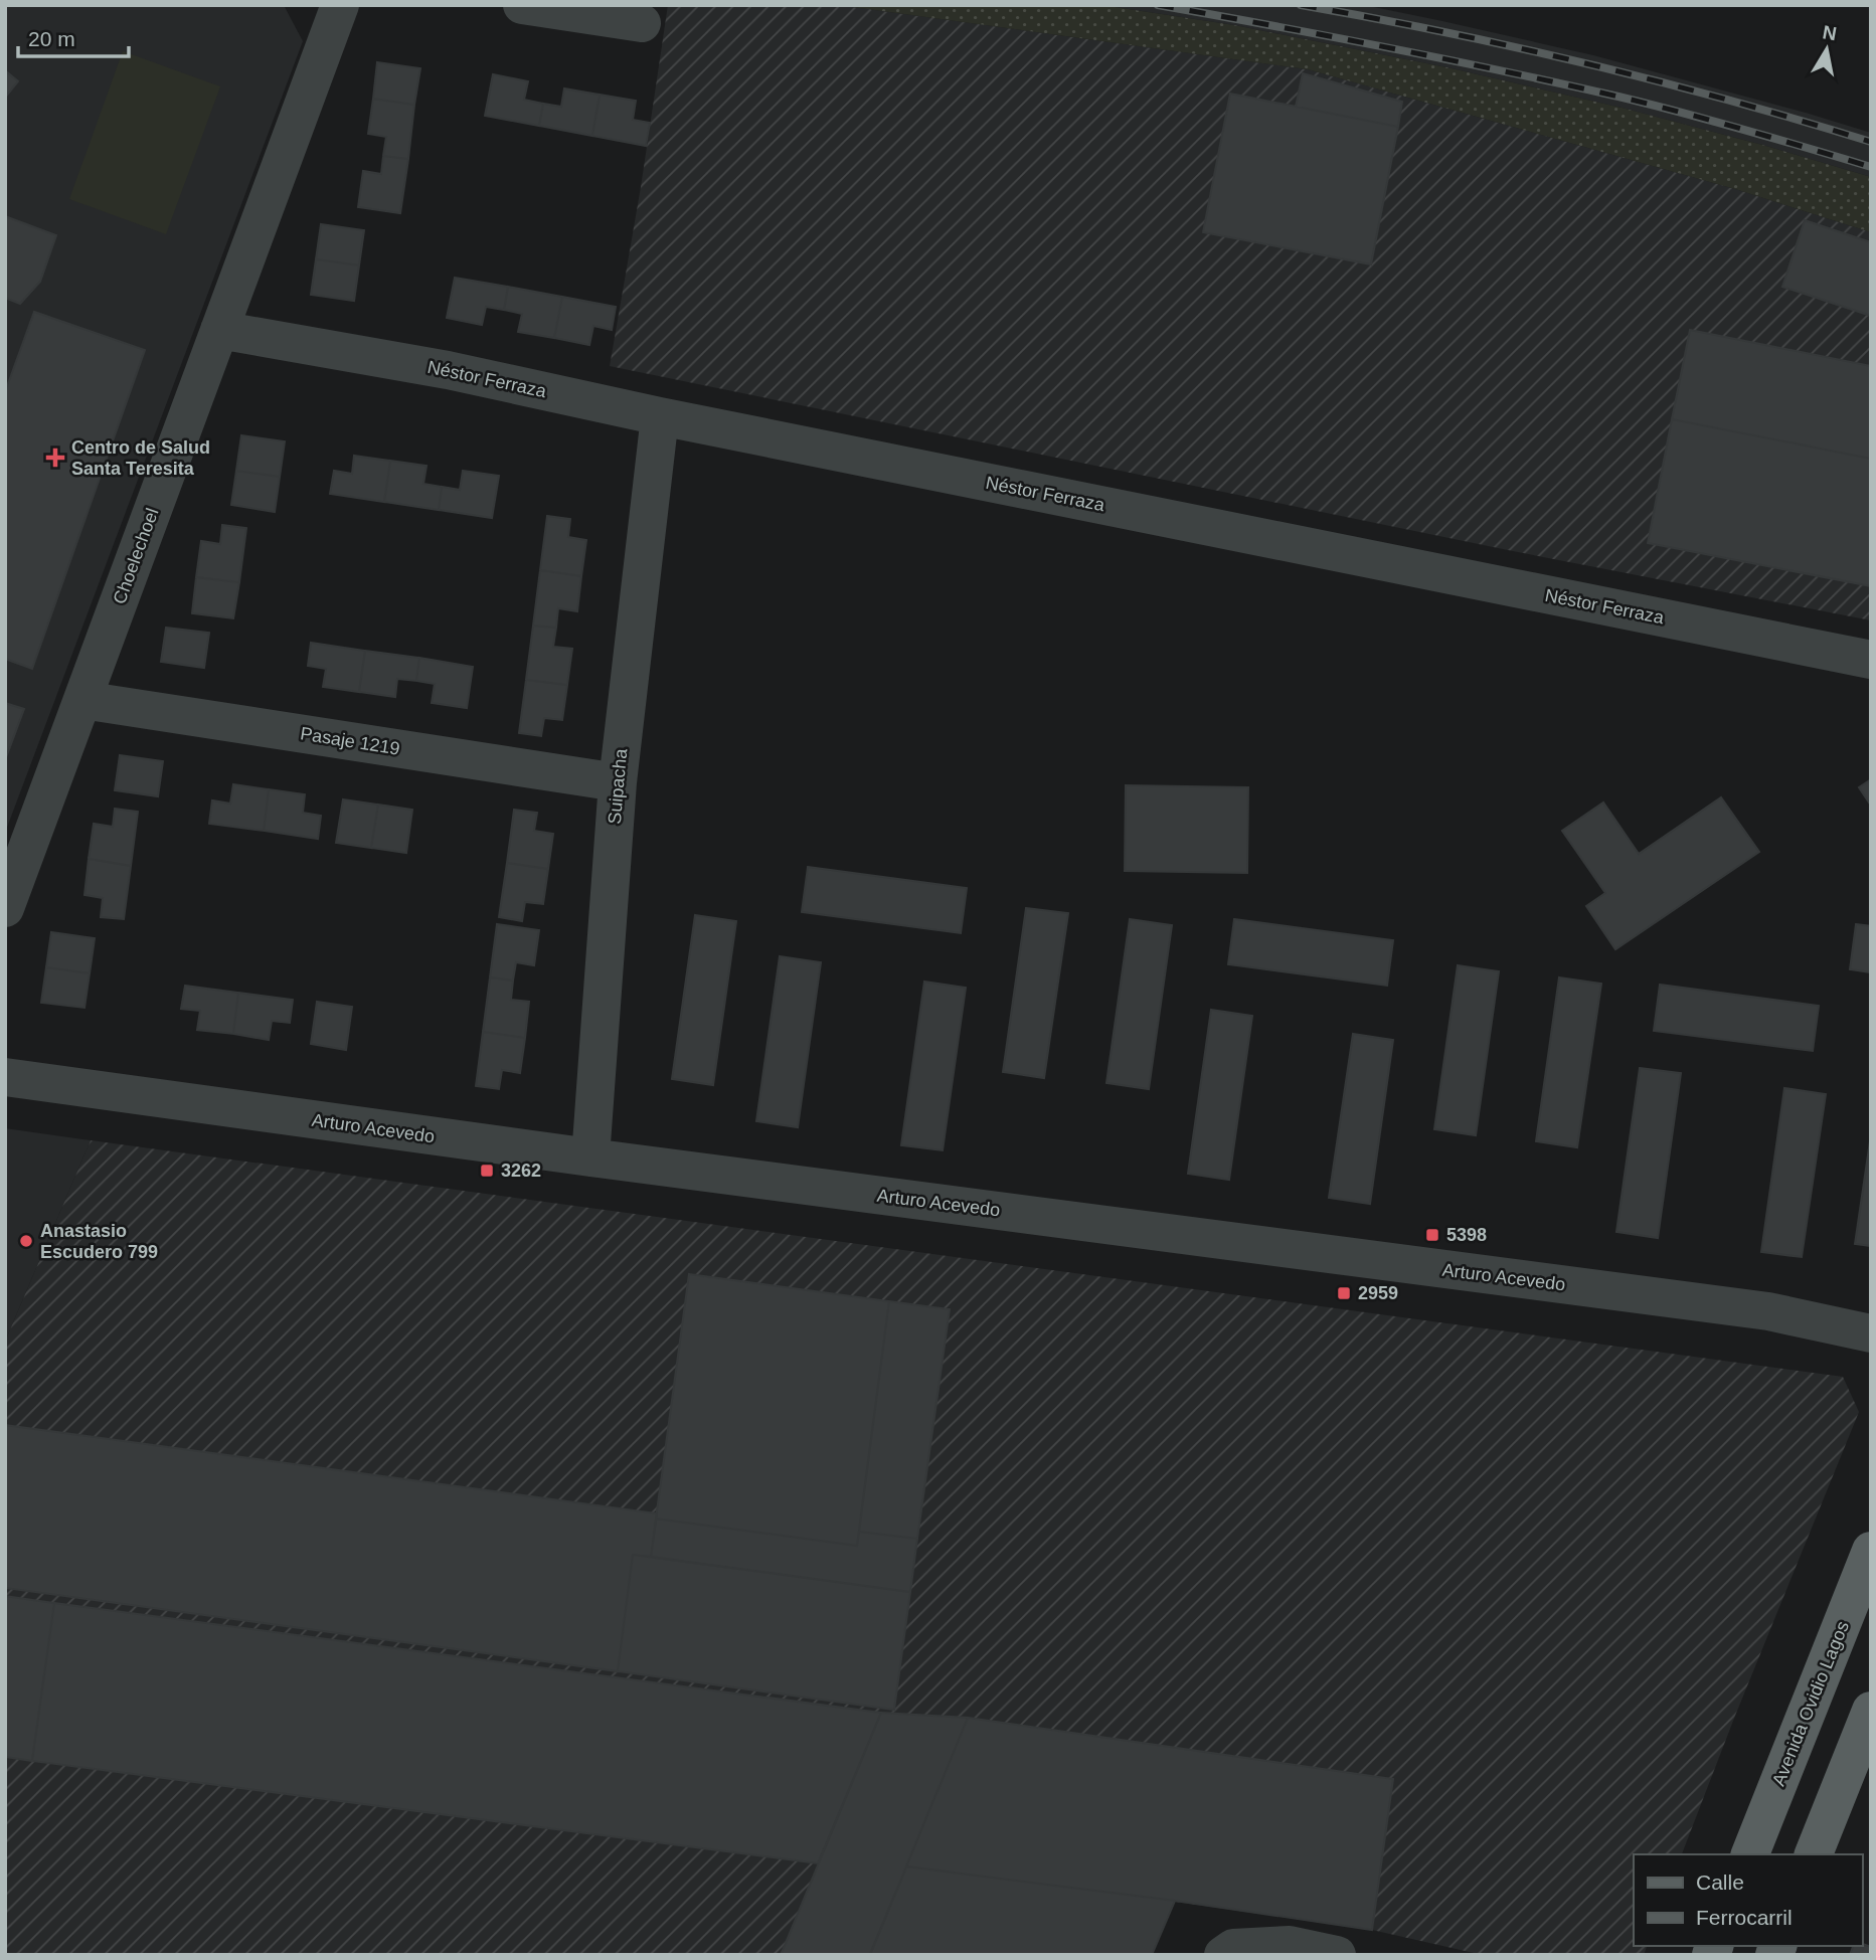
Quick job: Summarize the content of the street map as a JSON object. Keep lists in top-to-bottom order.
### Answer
{
  "streets": {
    "main road": ["Avenida Ovidio Lagos"],
    "street": [
      "Néstor Ferraza",
      "Choelechoel",
      "Pasaje 1219",
      "Suipacha",
      "Arturo Acevedo"
    ]
  },
  "crossings": [
    ["Néstor Ferraza", "Choelechoel"],
    ["Néstor Ferraza", "Suipacha"],
    ["Choelechoel", "Pasaje 1219"],
    ["Pasaje 1219", "Suipacha"],
    ["Suipacha", "Arturo Acevedo"]
  ],
  "places": {
    "health": ["Centro de Salud Santa Teresita"],
    "transit": ["3262", "5398", "2959"],
    "other": ["Anastasio Escudero 799"]
  },
  "legend": ["Calle", "Ferrocarril"],
  "scale_bar": "20 m",
  "north": "top"
}
